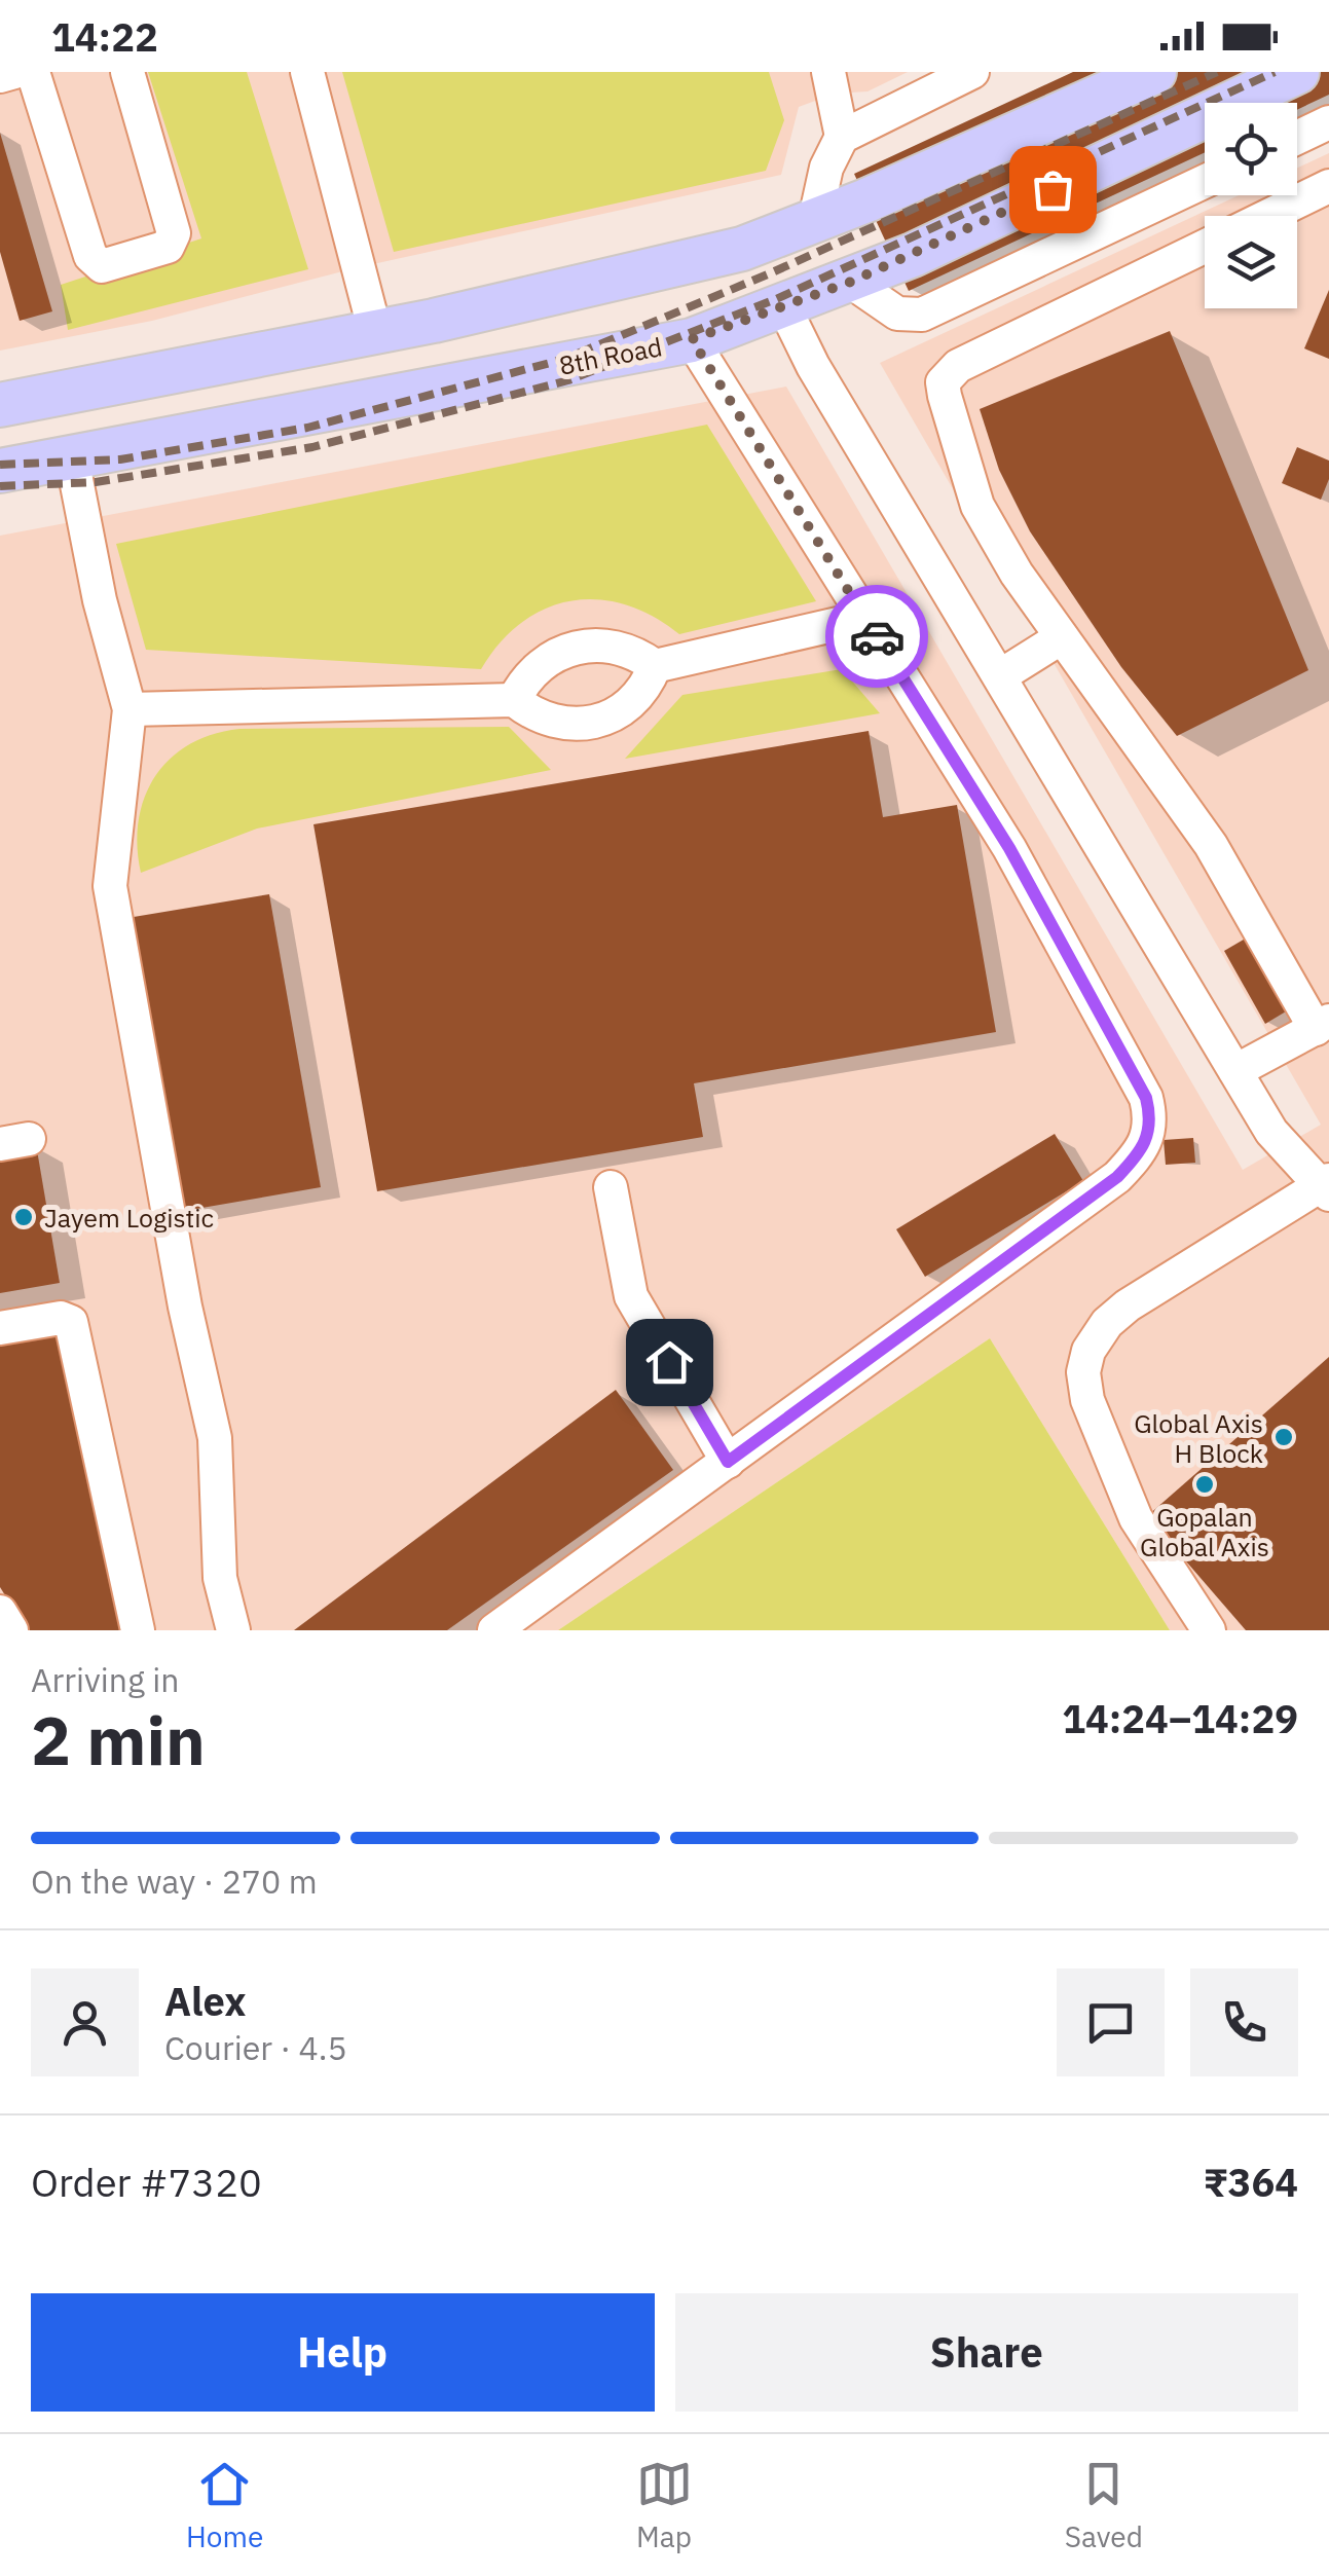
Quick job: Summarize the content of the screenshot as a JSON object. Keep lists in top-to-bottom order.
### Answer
{
  "streets": {
    "main road": ["8th Road"]
  },
  "places": ["Jayem Logistic", "Global Axis H Block", "Gopalan Global Axis"],
  "page": {
    "status": "14:22",
    "heading": ["2 min", "Arriving in", "14:24–14:29"],
    "panel": [
      "Alex",
      "Courier · 4.5",
      "Order #7320",
      "₹364"
    ],
    "bar": "On the way · 270 m",
    "buttons": ["Help", "Share"],
    "tabs": ["Home", "Map", "Saved"]
  }
}
